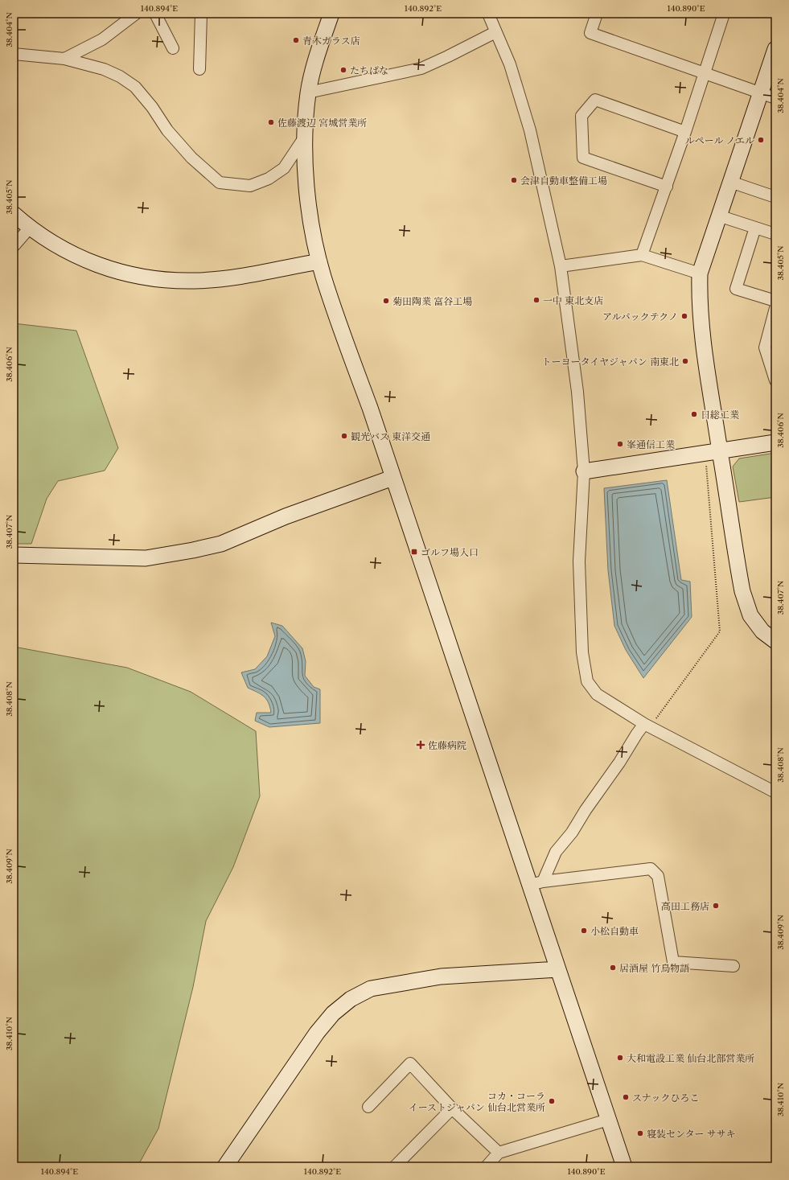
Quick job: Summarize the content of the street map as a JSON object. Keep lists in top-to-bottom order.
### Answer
{
  "places": {
    "other": [
      "青木ガラス店",
      "たちばな",
      "佐藤渡辺 宮城営業所",
      "ルペール ノエル",
      "会津自動車整備工場",
      "一中 東北支店",
      "菊田陶業 富谷工場",
      "アルパックテクノ",
      "トーヨータイヤジャパン 南東北",
      "日総工業",
      "観光バス 東洋交通",
      "峯通信工業",
      "高田工務店",
      "小松自動車",
      "居酒屋 竹鳥物語",
      "大和電設工業 仙台北部営業所",
      "スナックひろこ",
      "コカ・コーラ イーストジャパン 仙台北営業所",
      "寝装センター ササキ"
    ],
    "transit": ["ゴルフ場入口"],
    "health": ["佐藤病院"]
  },
  "coordinates": [
    "140.894°E",
    "140.892°E",
    "140.890°E",
    "38.404°N",
    "38.405°N",
    "38.406°N",
    "38.407°N",
    "38.408°N",
    "38.409°N",
    "38.410°N"
  ]
}
